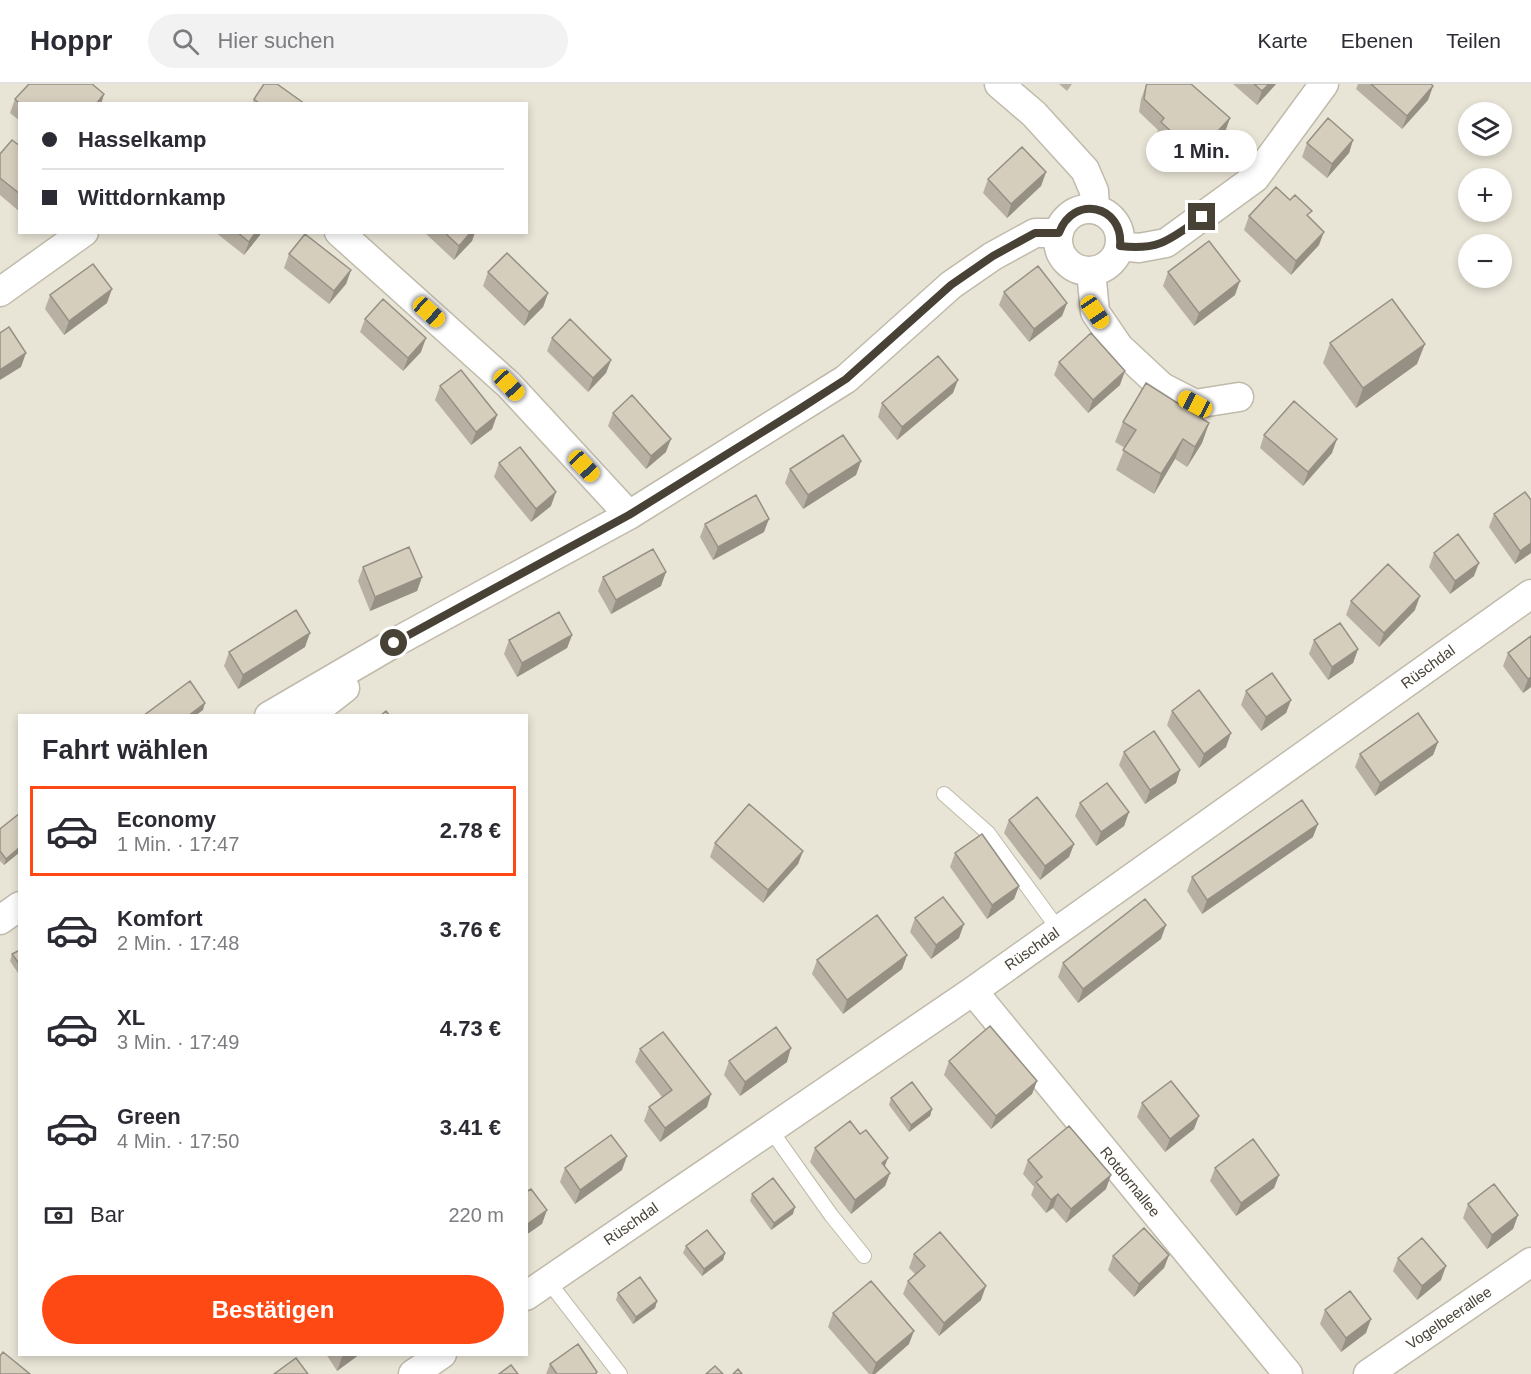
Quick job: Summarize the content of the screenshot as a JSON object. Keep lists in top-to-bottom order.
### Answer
{
  "streets": {
    "street": ["Rüschdal", "Rotdornallee", "Vogelbeerallee"]
  },
  "crossings": [
    ["Rüschdal", "Rotdornallee"]
  ],
  "page": {
    "header": "Hoppr",
    "search": "Hier suchen",
    "nav": ["Karte", "Ebenen", "Teilen"],
    "map_buttons": ["+", "−"],
    "banner": ["Hasselkamp", "Wittdornkamp"],
    "bubble": "1 Min.",
    "heading": "Fahrt wählen",
    "list": [
      {
        "name": "Economy",
        "note": "1 Min. · 17:47",
        "value": "2.78 €"
      },
      {
        "name": "Komfort",
        "note": "2 Min. · 17:48",
        "value": "3.76 €"
      },
      {
        "name": "XL",
        "note": "3 Min. · 17:49",
        "value": "4.73 €"
      },
      {
        "name": "Green",
        "note": "4 Min. · 17:50",
        "value": "3.41 €"
      }
    ],
    "pay": ["Bar", "220 m"],
    "buttons": "Bestätigen"
  }
}
